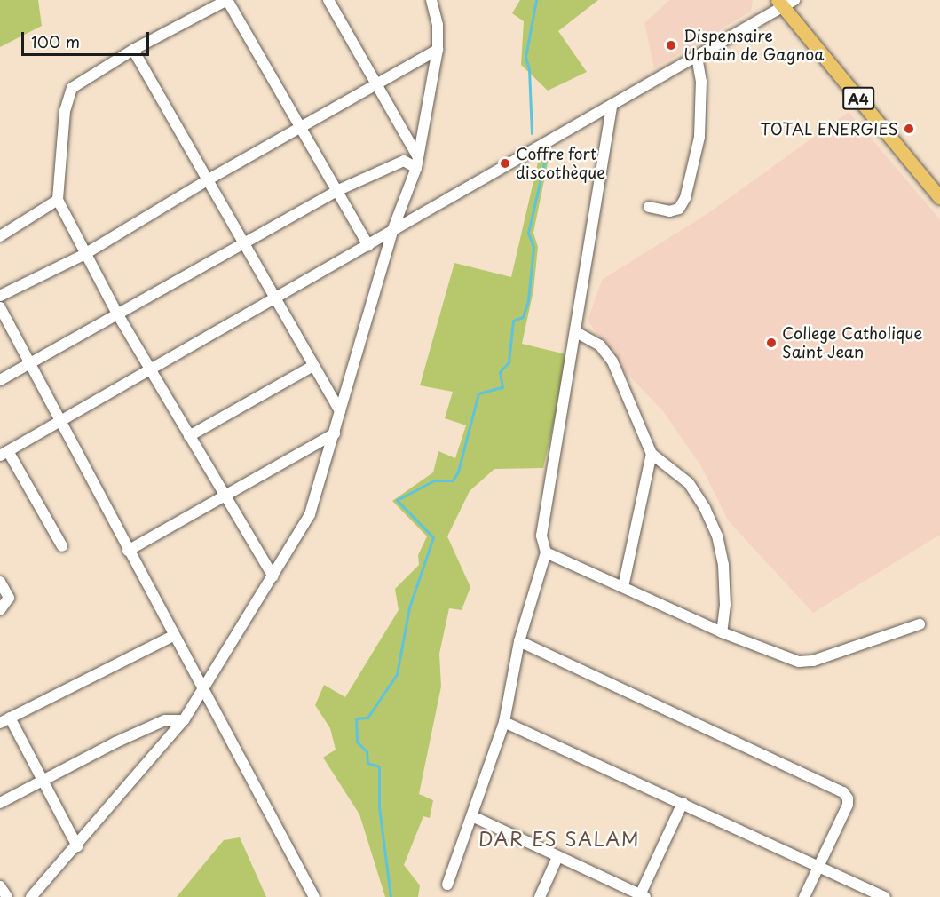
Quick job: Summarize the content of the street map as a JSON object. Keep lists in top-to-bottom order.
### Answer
{
  "streets": {
    "main road": ["A4"]
  },
  "districts": ["DAR ES SALAM"],
  "places": [
    "Dispensaire Urbain de Gagnoa",
    "TOTAL ENERGIES",
    "Coffre fort discothèque",
    "College Catholique Saint Jean"
  ],
  "scale_bar": "100 m"
}
